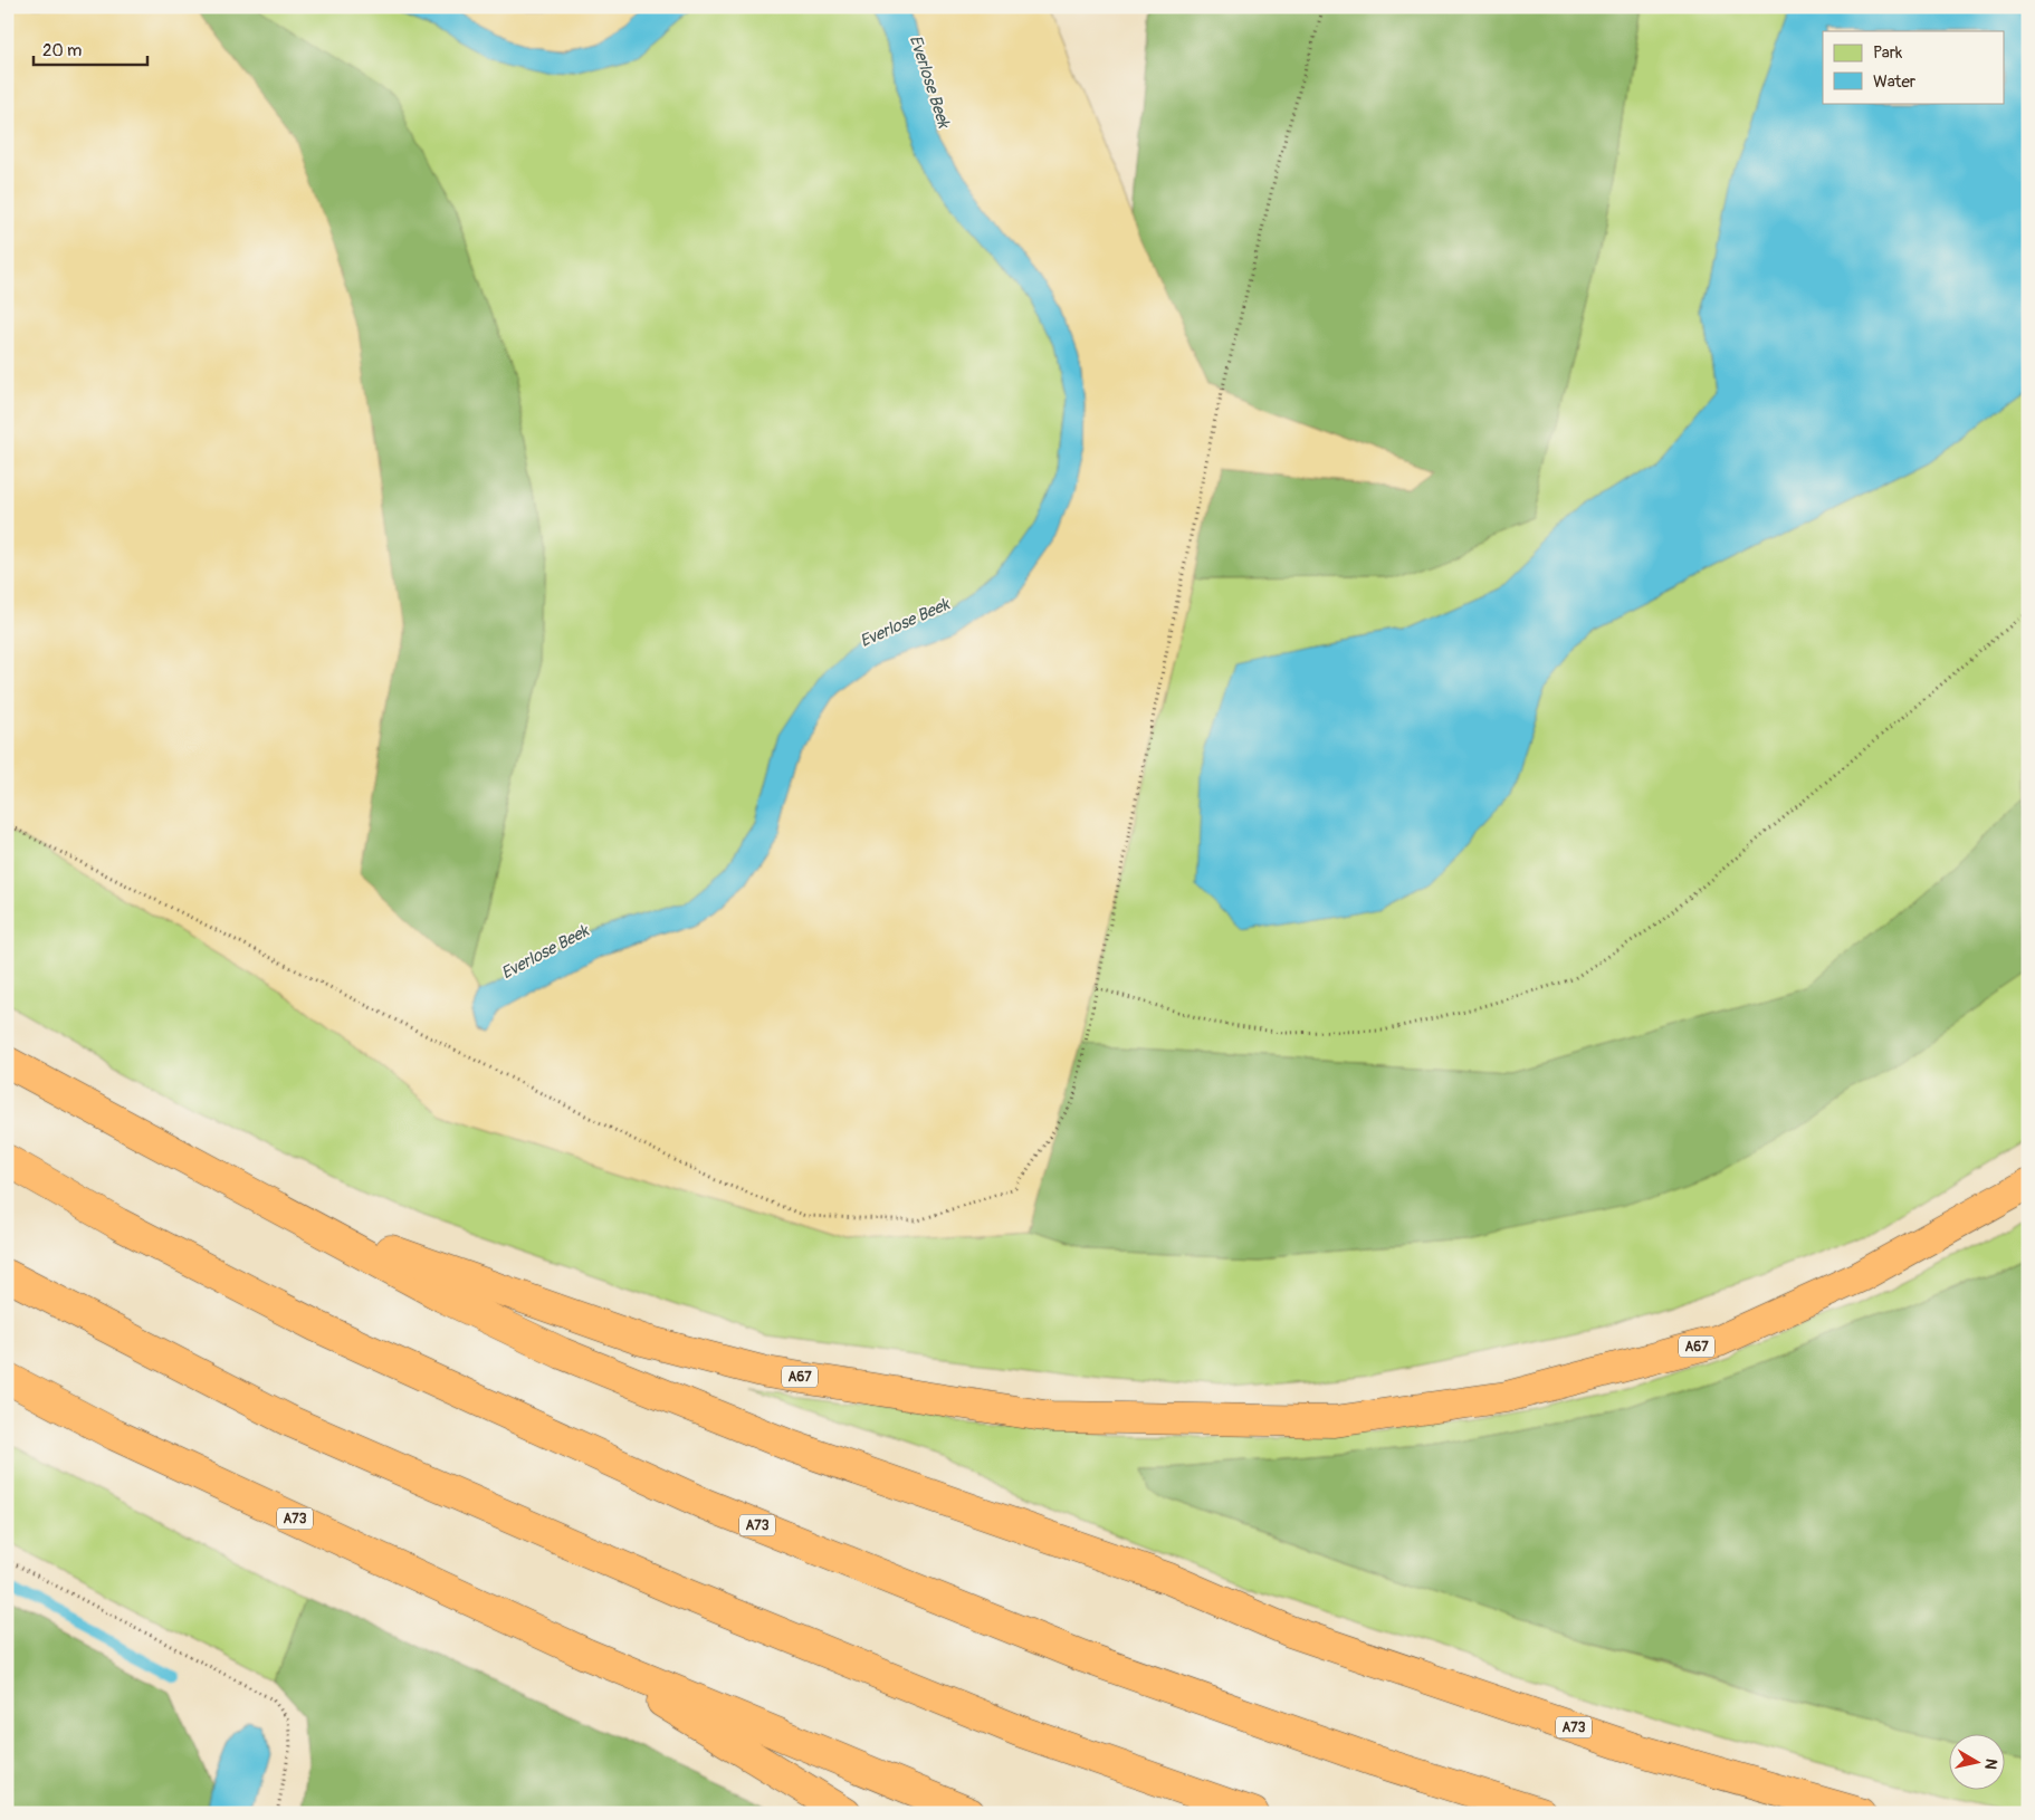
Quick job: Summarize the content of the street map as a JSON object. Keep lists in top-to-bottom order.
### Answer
{
  "streets": {
    "highway": ["A67", "A73"]
  },
  "crossings": [
    ["A67", "A73"]
  ],
  "water": ["Everlose Beek"],
  "legend": ["Park", "Water"],
  "scale_bar": "20 m",
  "north": "right"
}
